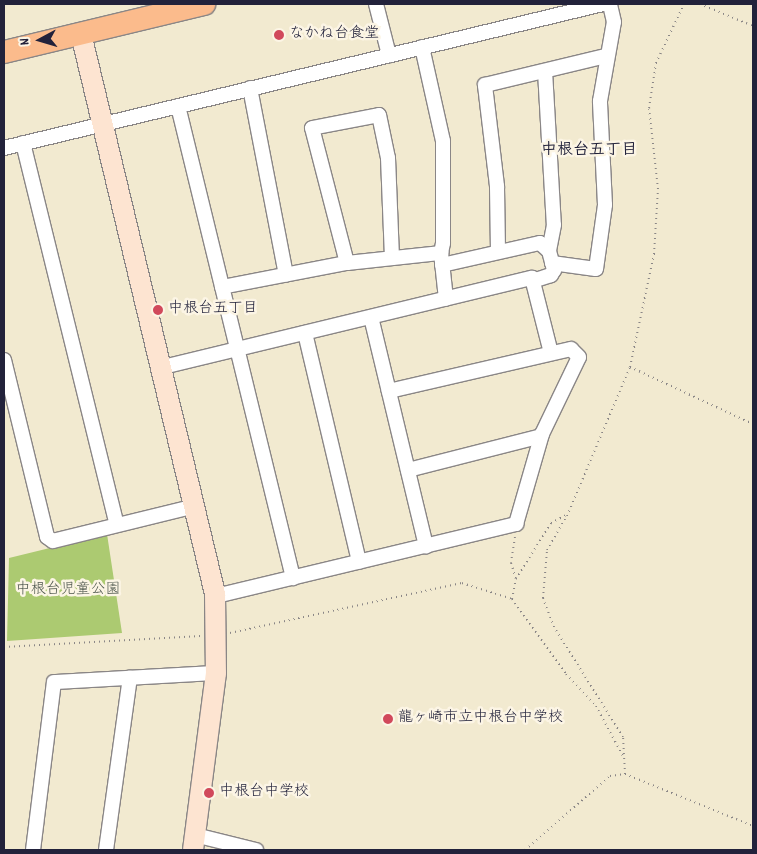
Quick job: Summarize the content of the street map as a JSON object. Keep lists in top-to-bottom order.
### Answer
{
  "districts": ["中根台五丁目"],
  "parks": ["中根台児童公園"],
  "places": [
    "なかね台食堂",
    "中根台五丁目",
    "龍ヶ崎市立中根台中学校",
    "中根台中学校"
  ],
  "north": "left"
}
